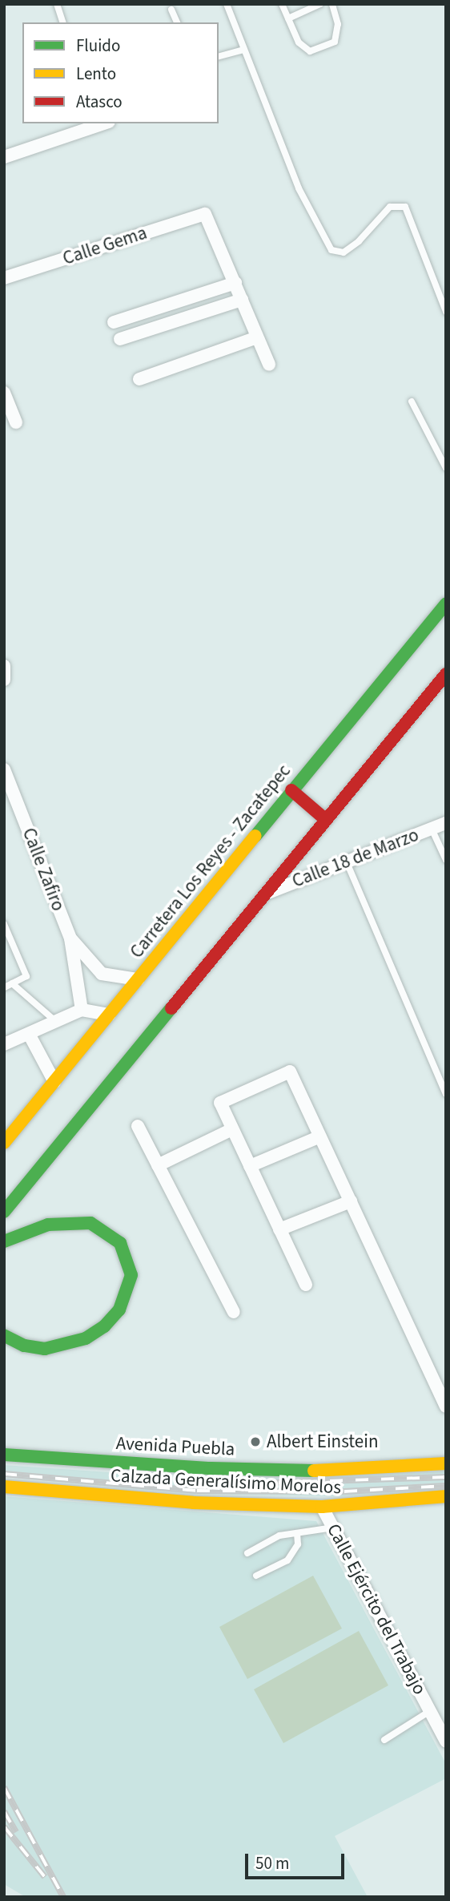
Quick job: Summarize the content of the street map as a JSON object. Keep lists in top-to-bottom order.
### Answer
{
  "streets": {
    "main road": ["Carretera Los Reyes - Zacatepec", "Avenida Puebla", "Calzada Generalísimo Morelos"],
    "street": [
      "Calle Gema",
      "Calle 18 de Marzo",
      "Calle Zafiro",
      "Calle Ejército del Trabajo"
    ]
  },
  "crossings": [
    ["Carretera Los Reyes - Zacatepec", "Calle Zafiro"],
    ["Calzada Generalísimo Morelos", "Calle Ejército del Trabajo"]
  ],
  "places": ["Albert Einstein"],
  "legend": ["Fluido", "Lento", "Atasco"],
  "scale_bar": "50 m"
}
